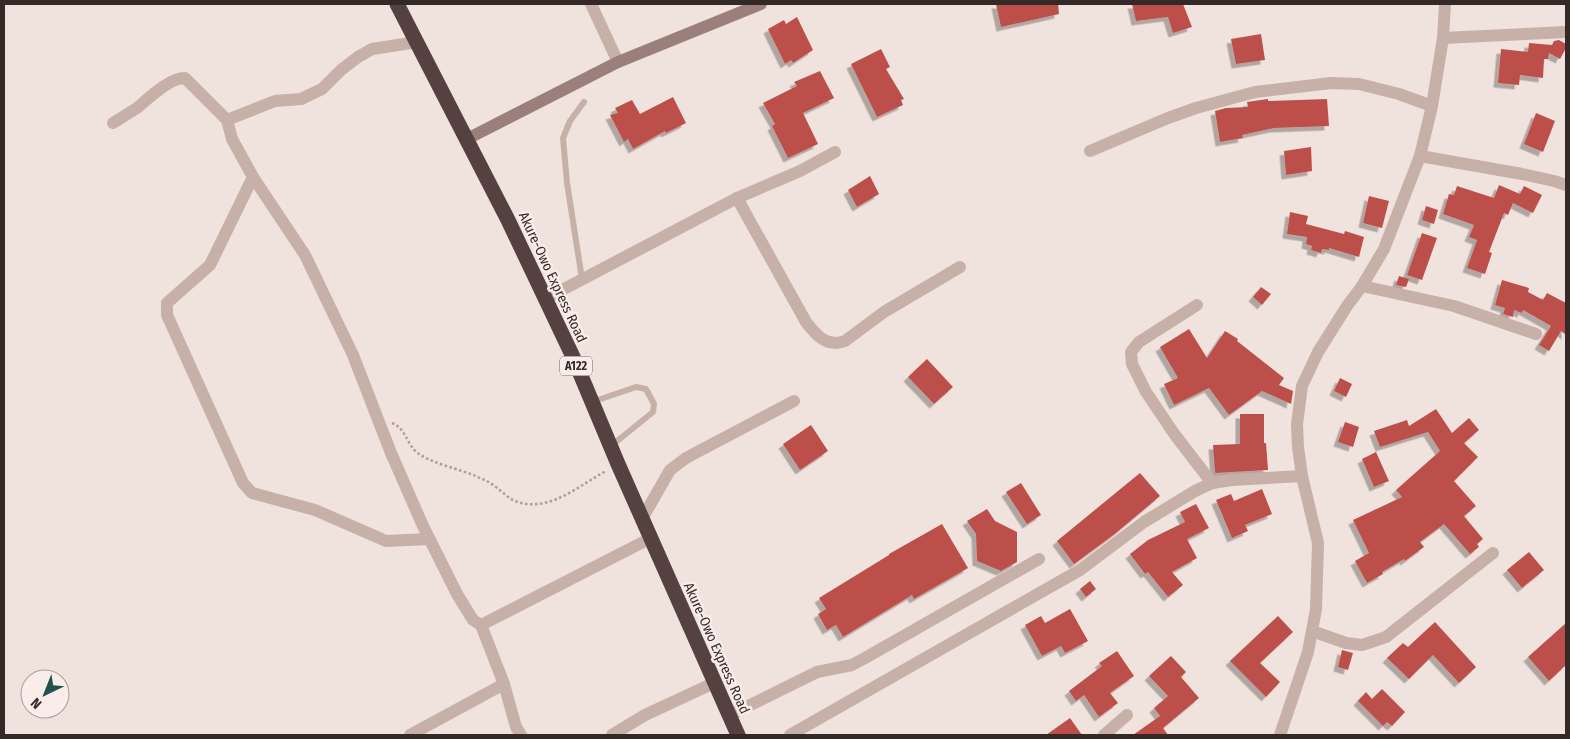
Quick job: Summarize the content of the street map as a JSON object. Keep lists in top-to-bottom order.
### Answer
{
  "streets": {
    "highway": ["Akure-Owo Express Road", "A122"]
  },
  "north": "bottom left"
}
